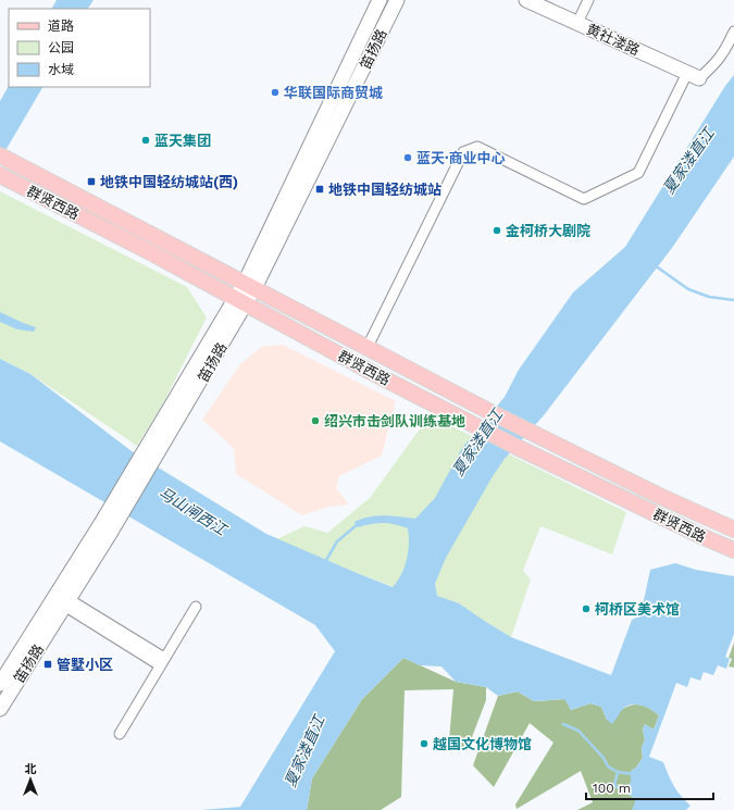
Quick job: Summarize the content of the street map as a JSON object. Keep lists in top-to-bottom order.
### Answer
{
  "streets": {
    "main road": ["群贤西路"],
    "street": ["黄社溇路", "笛扬路"]
  },
  "crossings": [
    ["笛扬路", "群贤西路"]
  ],
  "water": ["夏家溇直江", "马山闸西江"],
  "places": {
    "other": [
      "华联国际商贸城",
      "蓝天集团",
      "蓝天·商业中心",
      "金柯桥大剧院",
      "绍兴市击剑队训练基地",
      "柯桥区美术馆",
      "越国文化博物馆"
    ],
    "transit": ["地铁中国轻纺城站(西)", "地铁中国轻纺城站", "管墅小区"]
  },
  "legend": ["道路", "公园", "水域"],
  "scale_bar": "100 m",
  "north": "top"
}
